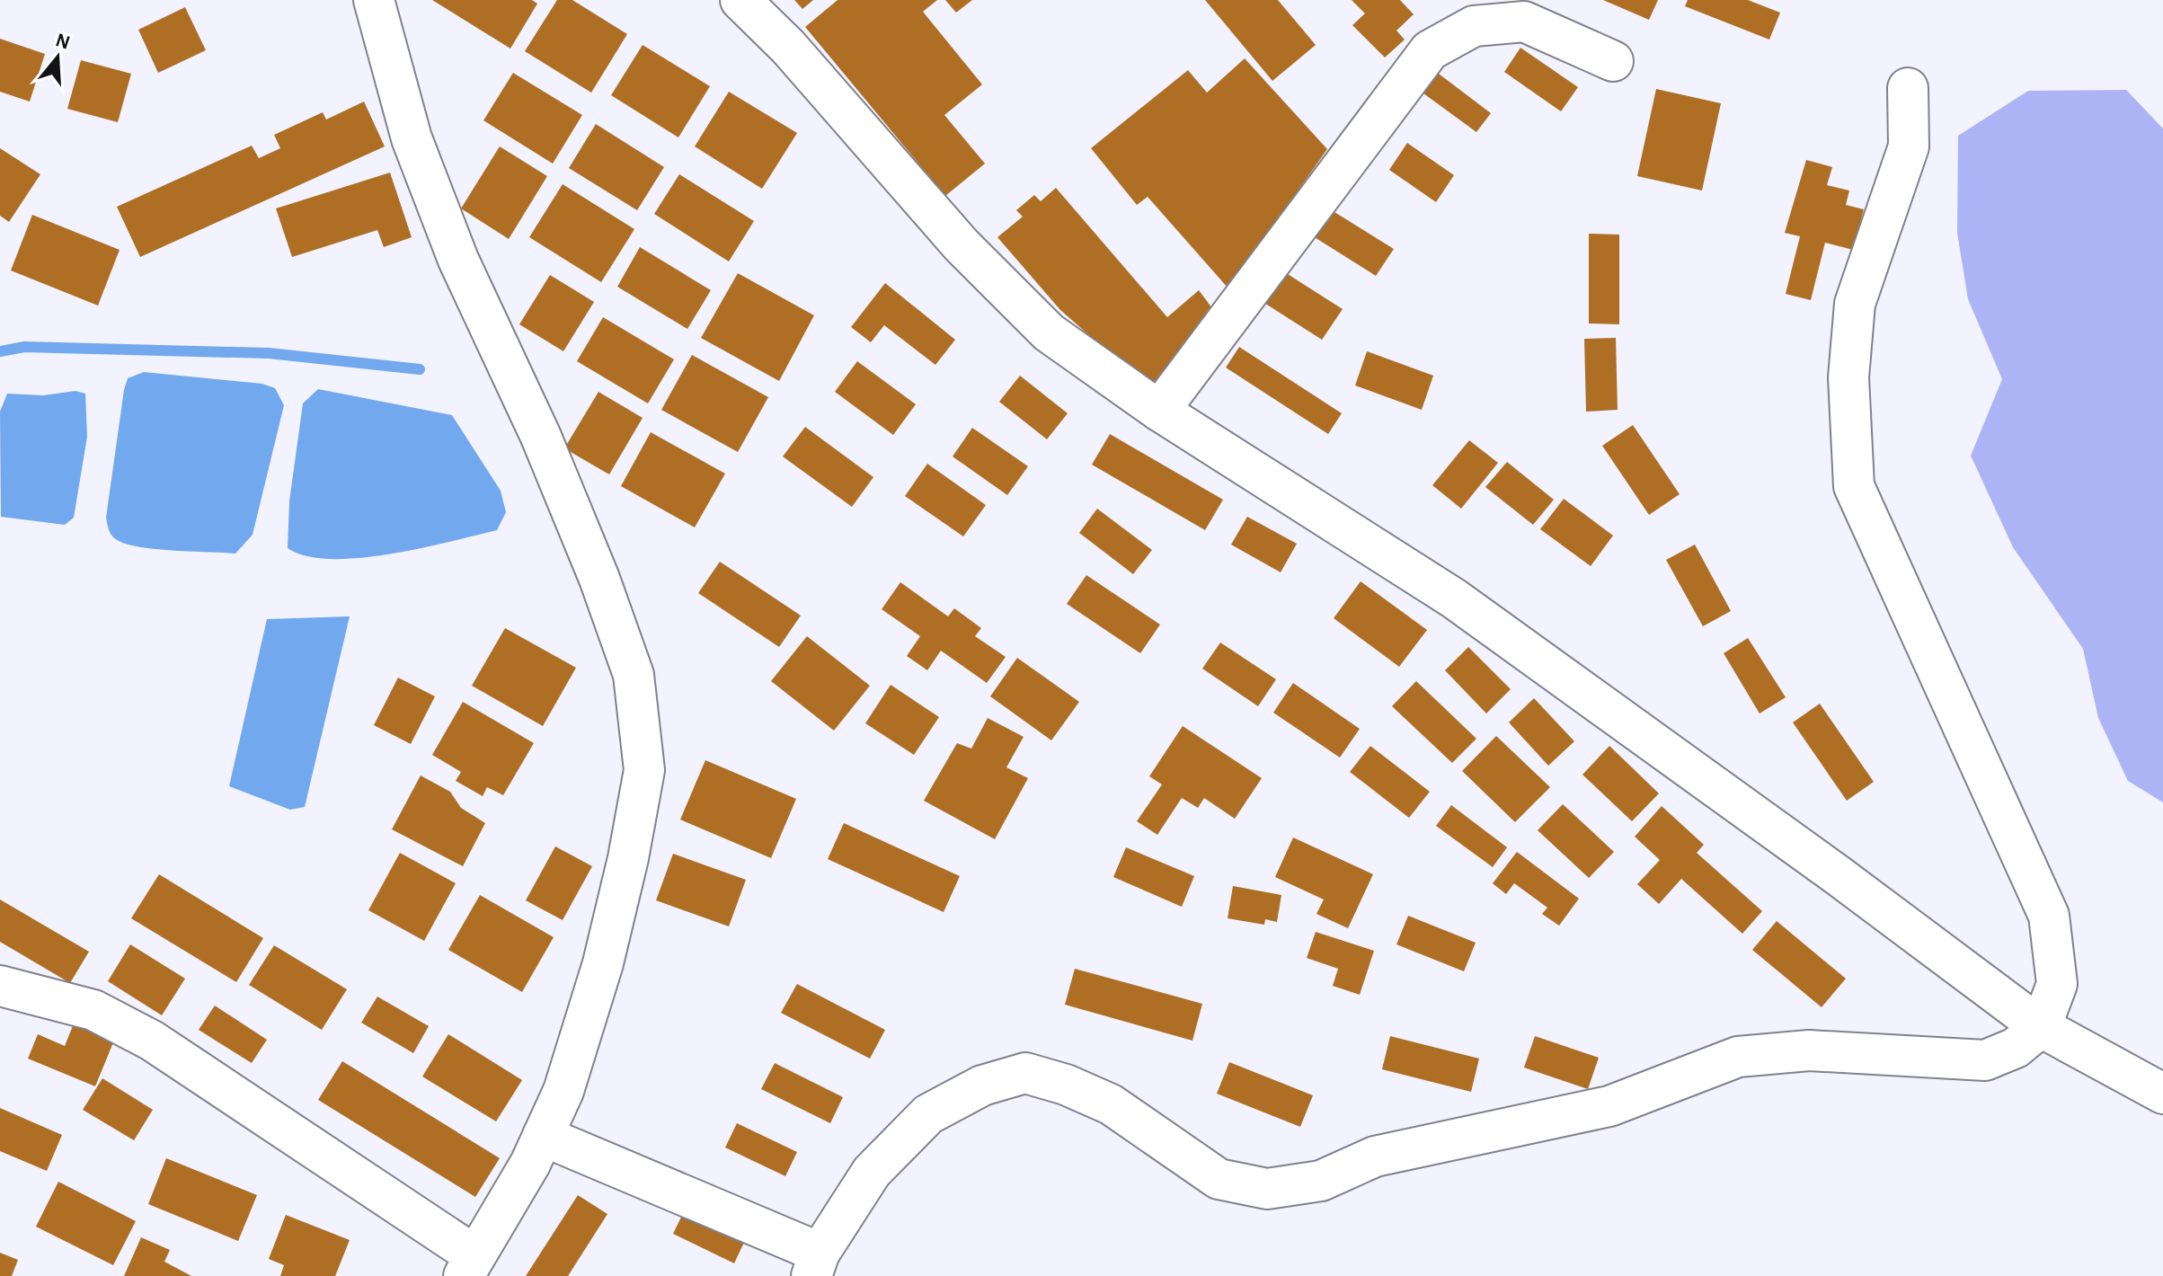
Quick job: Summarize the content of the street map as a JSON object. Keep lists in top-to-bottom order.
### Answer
{
  "north": "top"
}
